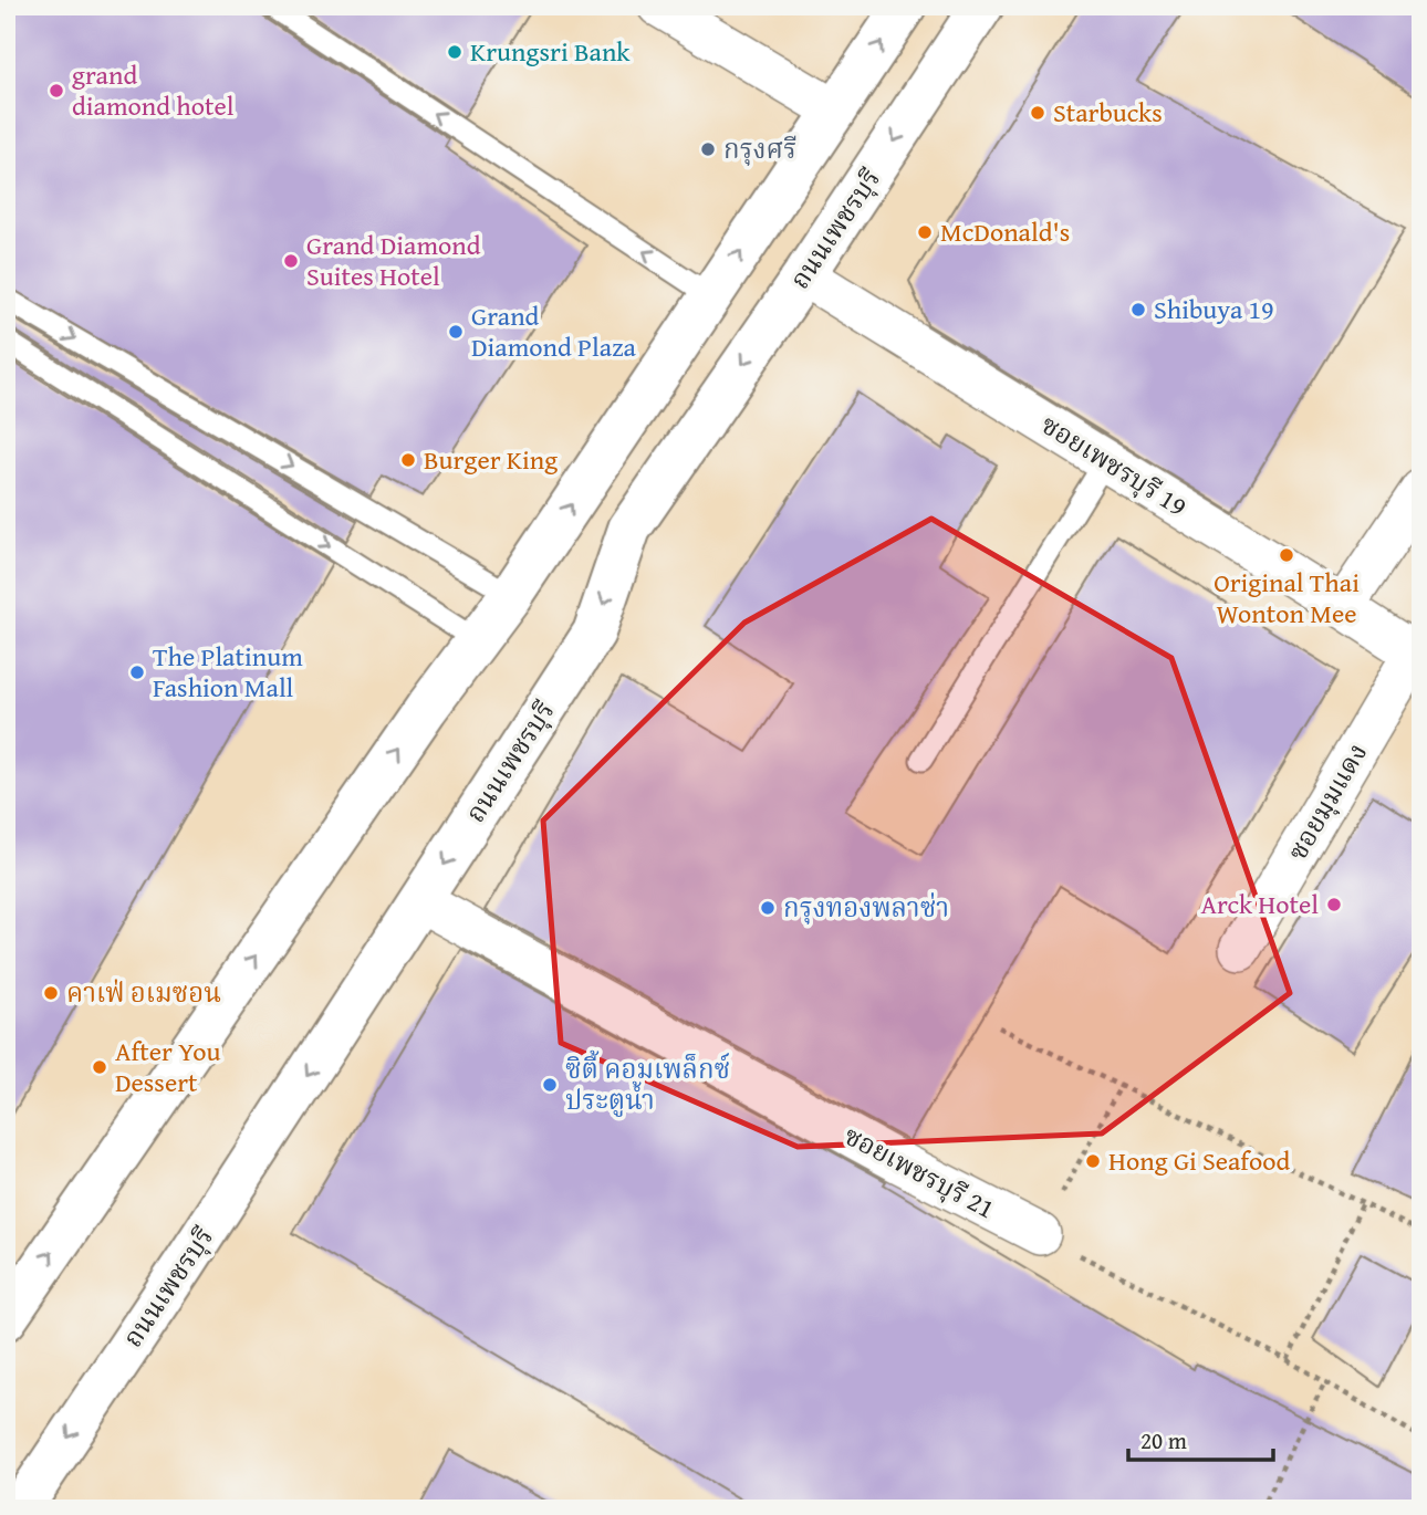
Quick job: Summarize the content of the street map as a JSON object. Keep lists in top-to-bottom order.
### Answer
{
  "streets": {
    "main road": ["ถนนเพชรบุรี"],
    "street": ["ซอยเพชรบุรี 19", "ซอยมุมแดง", "ซอยเพชรบุรี 21"]
  },
  "crossings": [
    ["ถนนเพชรบุรี", "ซอยเพชรบุรี 19"],
    ["ถนนเพชรบุรี", "ซอยเพชรบุรี 21"],
    ["ซอยเพชรบุรี 19", "ซอยมุมแดง"]
  ],
  "places": [
    "Krungsri Bank",
    "grand diamond hotel",
    "Starbucks",
    "กรุงศรี",
    "McDonald's",
    "Grand Diamond Suites Hotel",
    "Shibuya 19",
    "Grand Diamond Plaza",
    "Burger King",
    "Original Thai Wonton Mee",
    "The Platinum Fashion Mall",
    "Arck Hotel",
    "กรุงทองพลาซ่า",
    "คาเฟ่ อเมซอน",
    "After You Dessert",
    "ซิตี้ คอมเพล็กซ์ ประตูน้ำ",
    "Hong Gi Seafood"
  ],
  "scale_bar": "20 m"
}
